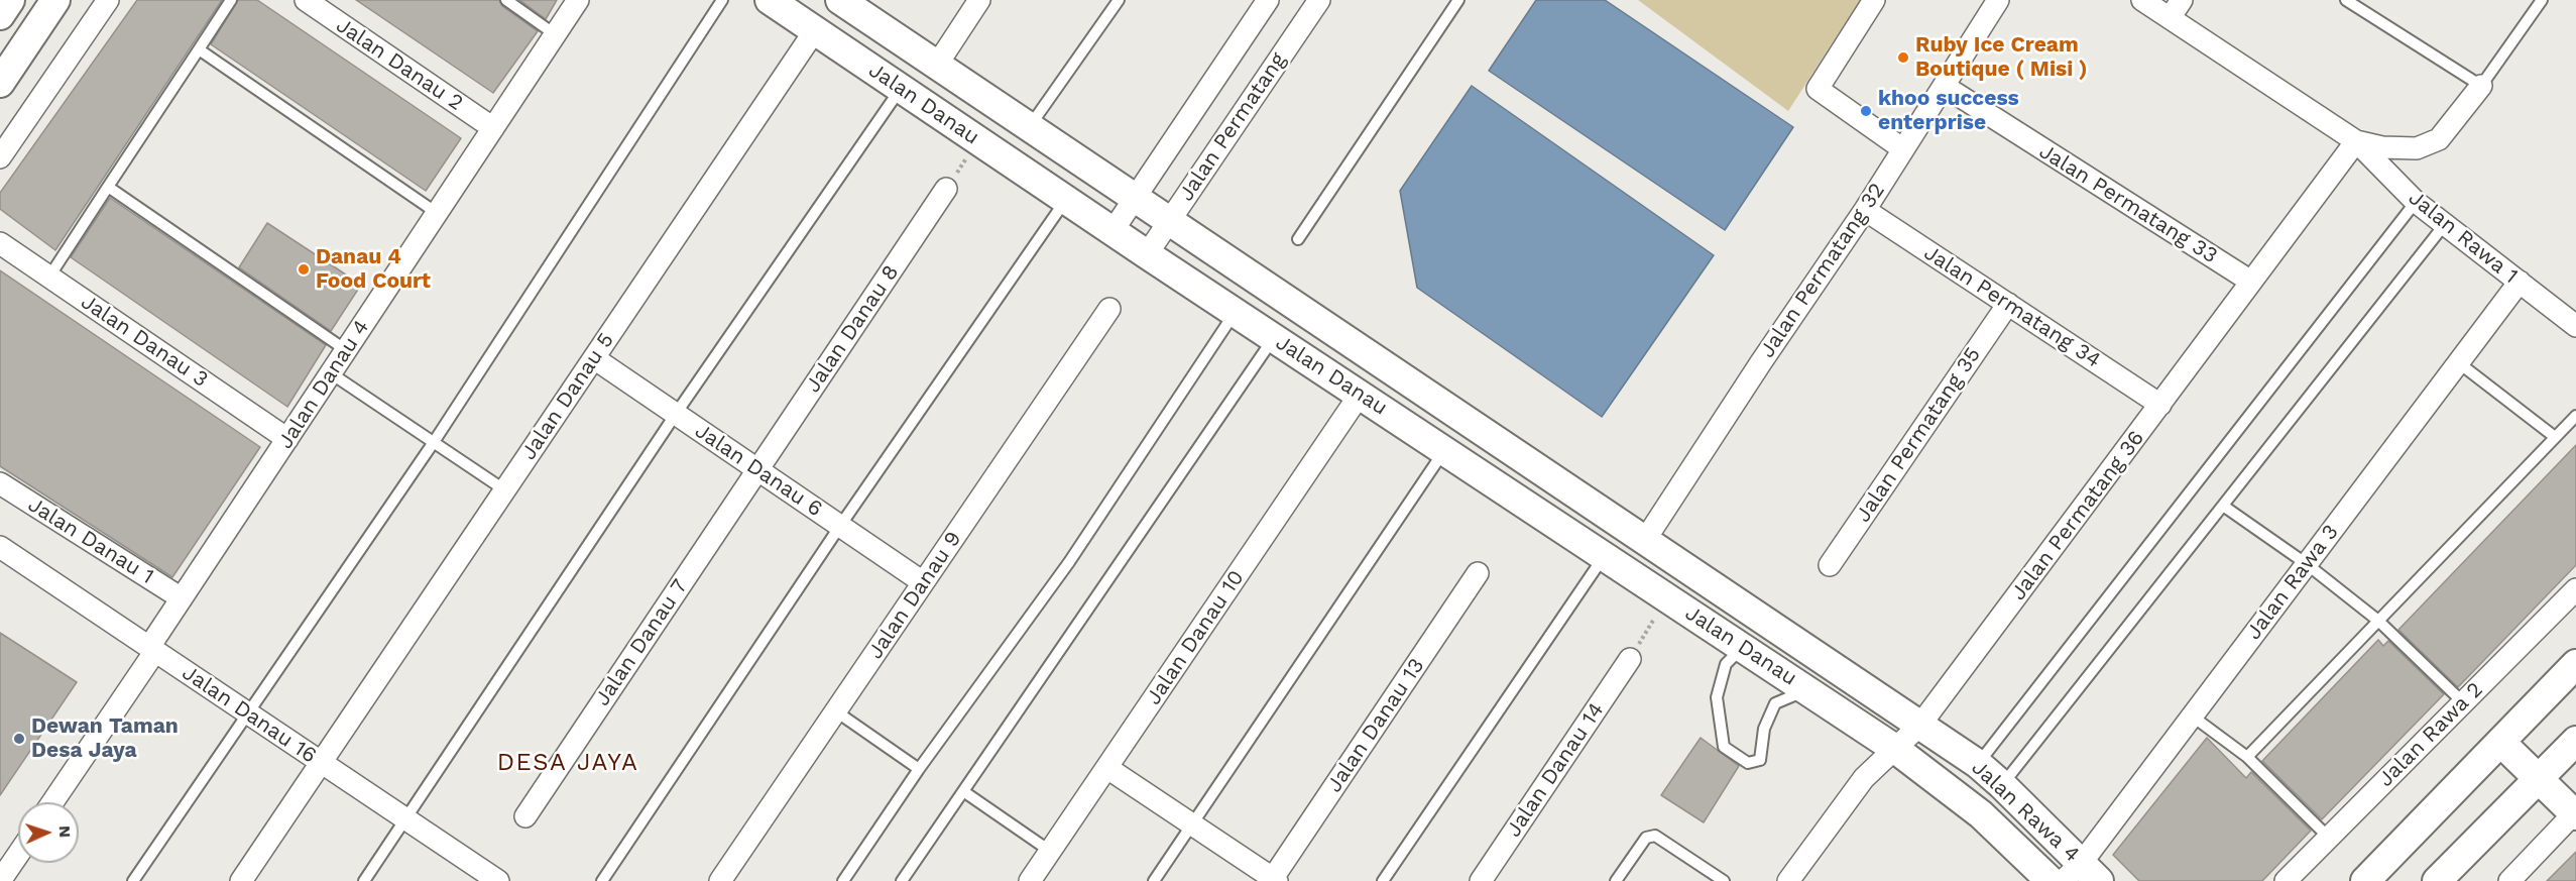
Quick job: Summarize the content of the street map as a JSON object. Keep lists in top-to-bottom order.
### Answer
{
  "streets": {
    "street": [
      "Jalan Danau 2",
      "Jalan Danau",
      "Jalan Permatang",
      "Jalan Permatang 33",
      "Jalan Rawa 1",
      "Jalan Permatang 32",
      "Jalan Permatang 34",
      "Jalan Danau 8",
      "Jalan Danau 3",
      "Jalan Danau 4",
      "Jalan Danau 5",
      "Jalan Permatang 35",
      "Jalan Danau 6",
      "Jalan Permatang 36",
      "Jalan Danau 1",
      "Jalan Rawa 3",
      "Jalan Danau 9",
      "Jalan Danau 10",
      "Jalan Danau 7",
      "Jalan Danau 16",
      "Jalan Danau 13",
      "Jalan Rawa 2",
      "Jalan Danau 14",
      "Jalan Rawa 4"
    ]
  },
  "crossings": [
    ["Jalan Danau 2", "Jalan Danau 4"],
    ["Jalan Danau", "Jalan Permatang"],
    ["Jalan Danau", "Jalan Permatang 32"],
    ["Jalan Danau", "Jalan Danau 5"],
    ["Jalan Danau", "Jalan Permatang 36"],
    ["Jalan Danau", "Jalan Danau 10"],
    ["Jalan Danau", "Jalan Rawa 4"],
    ["Jalan Permatang 33", "Jalan Permatang 32"],
    ["Jalan Permatang 33", "Jalan Permatang 36"],
    ["Jalan Rawa 1", "Jalan Permatang 36"],
    ["Jalan Rawa 1", "Jalan Rawa 3"],
    ["Jalan Permatang 32", "Jalan Permatang 34"],
    ["Jalan Permatang 34", "Jalan Permatang 35"],
    ["Jalan Permatang 34", "Jalan Permatang 36"],
    ["Jalan Danau 8", "Jalan Danau 6"],
    ["Jalan Danau 8", "Jalan Danau 7"],
    ["Jalan Danau 3", "Jalan Danau 4"],
    ["Jalan Danau 4", "Jalan Danau 1"],
    ["Jalan Danau 4", "Jalan Danau 16"],
    ["Jalan Danau 5", "Jalan Danau 6"],
    ["Jalan Danau 5", "Jalan Danau 16"],
    ["Jalan Danau 6", "Jalan Danau 9"],
    ["Jalan Danau 6", "Jalan Danau 7"],
    ["Jalan Permatang 36", "Jalan Rawa 4"],
    ["Jalan Rawa 3", "Jalan Rawa 4"]
  ],
  "districts": ["DESA JAYA"],
  "places": [
    "Ruby Ice Cream Boutique ( Misi )",
    "khoo success enterprise",
    "Danau 4 Food Court",
    "Dewan Taman Desa Jaya"
  ],
  "north": "right"
}
